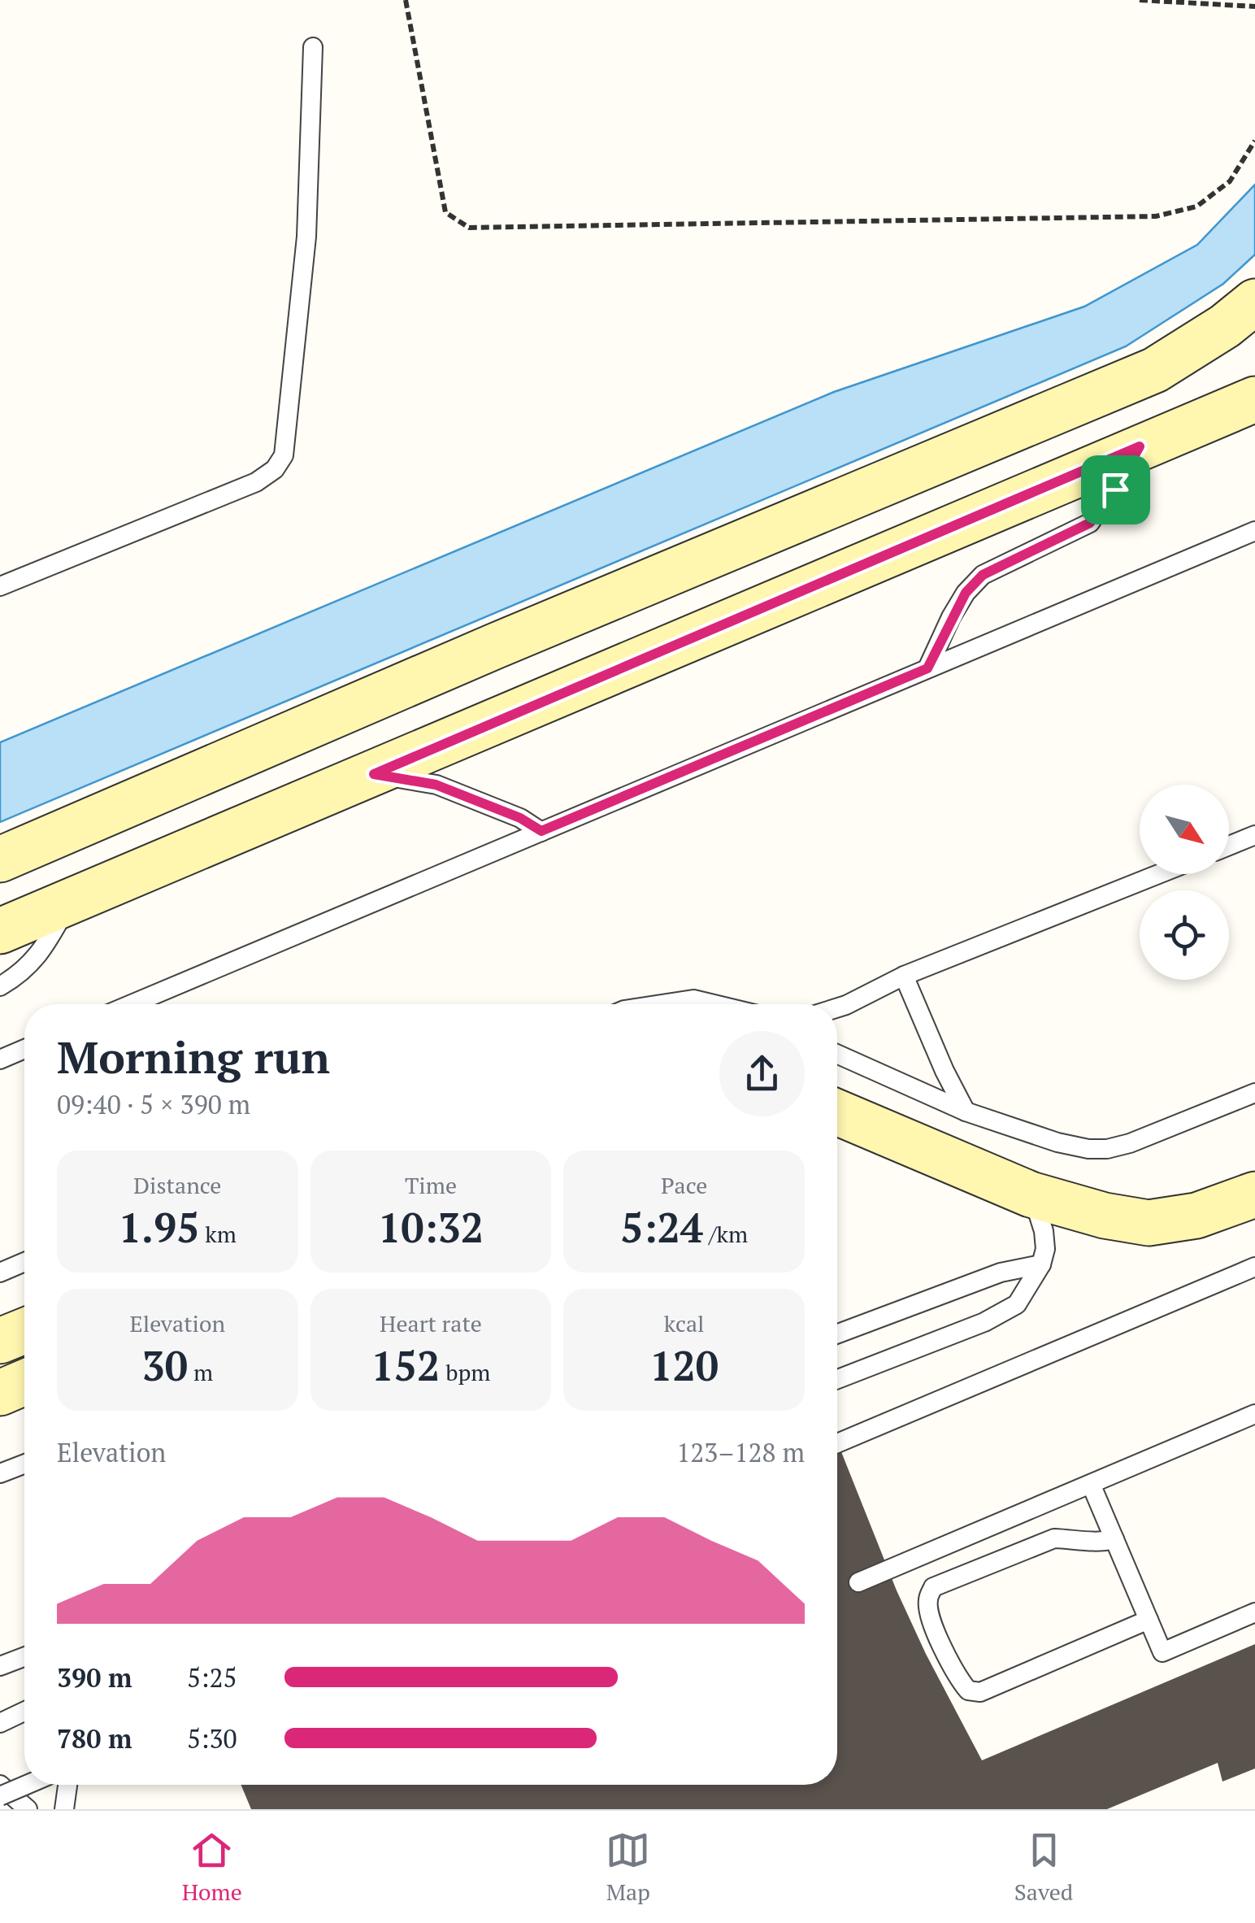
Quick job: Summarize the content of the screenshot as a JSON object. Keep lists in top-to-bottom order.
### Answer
{
  "north": "bottom right",
  "page": {
    "heading": ["Morning run", "09:40 · 5 × 390 m"],
    "stats": [
      ["Distance", "1.95 km"],
      ["Time", "10:32"],
      ["Pace", "5:24 /km"],
      ["Elevation", "30 m"],
      ["Heart rate", "152 bpm"],
      ["kcal", "120"]
    ],
    "chart": ["Elevation", "123–128 m"],
    "list": [
      {
        "name": "390 m",
        "note": "5:25"
      },
      {
        "name": "780 m",
        "note": "5:30"
      }
    ],
    "tabs": ["Home", "Map", "Saved"]
  }
}
